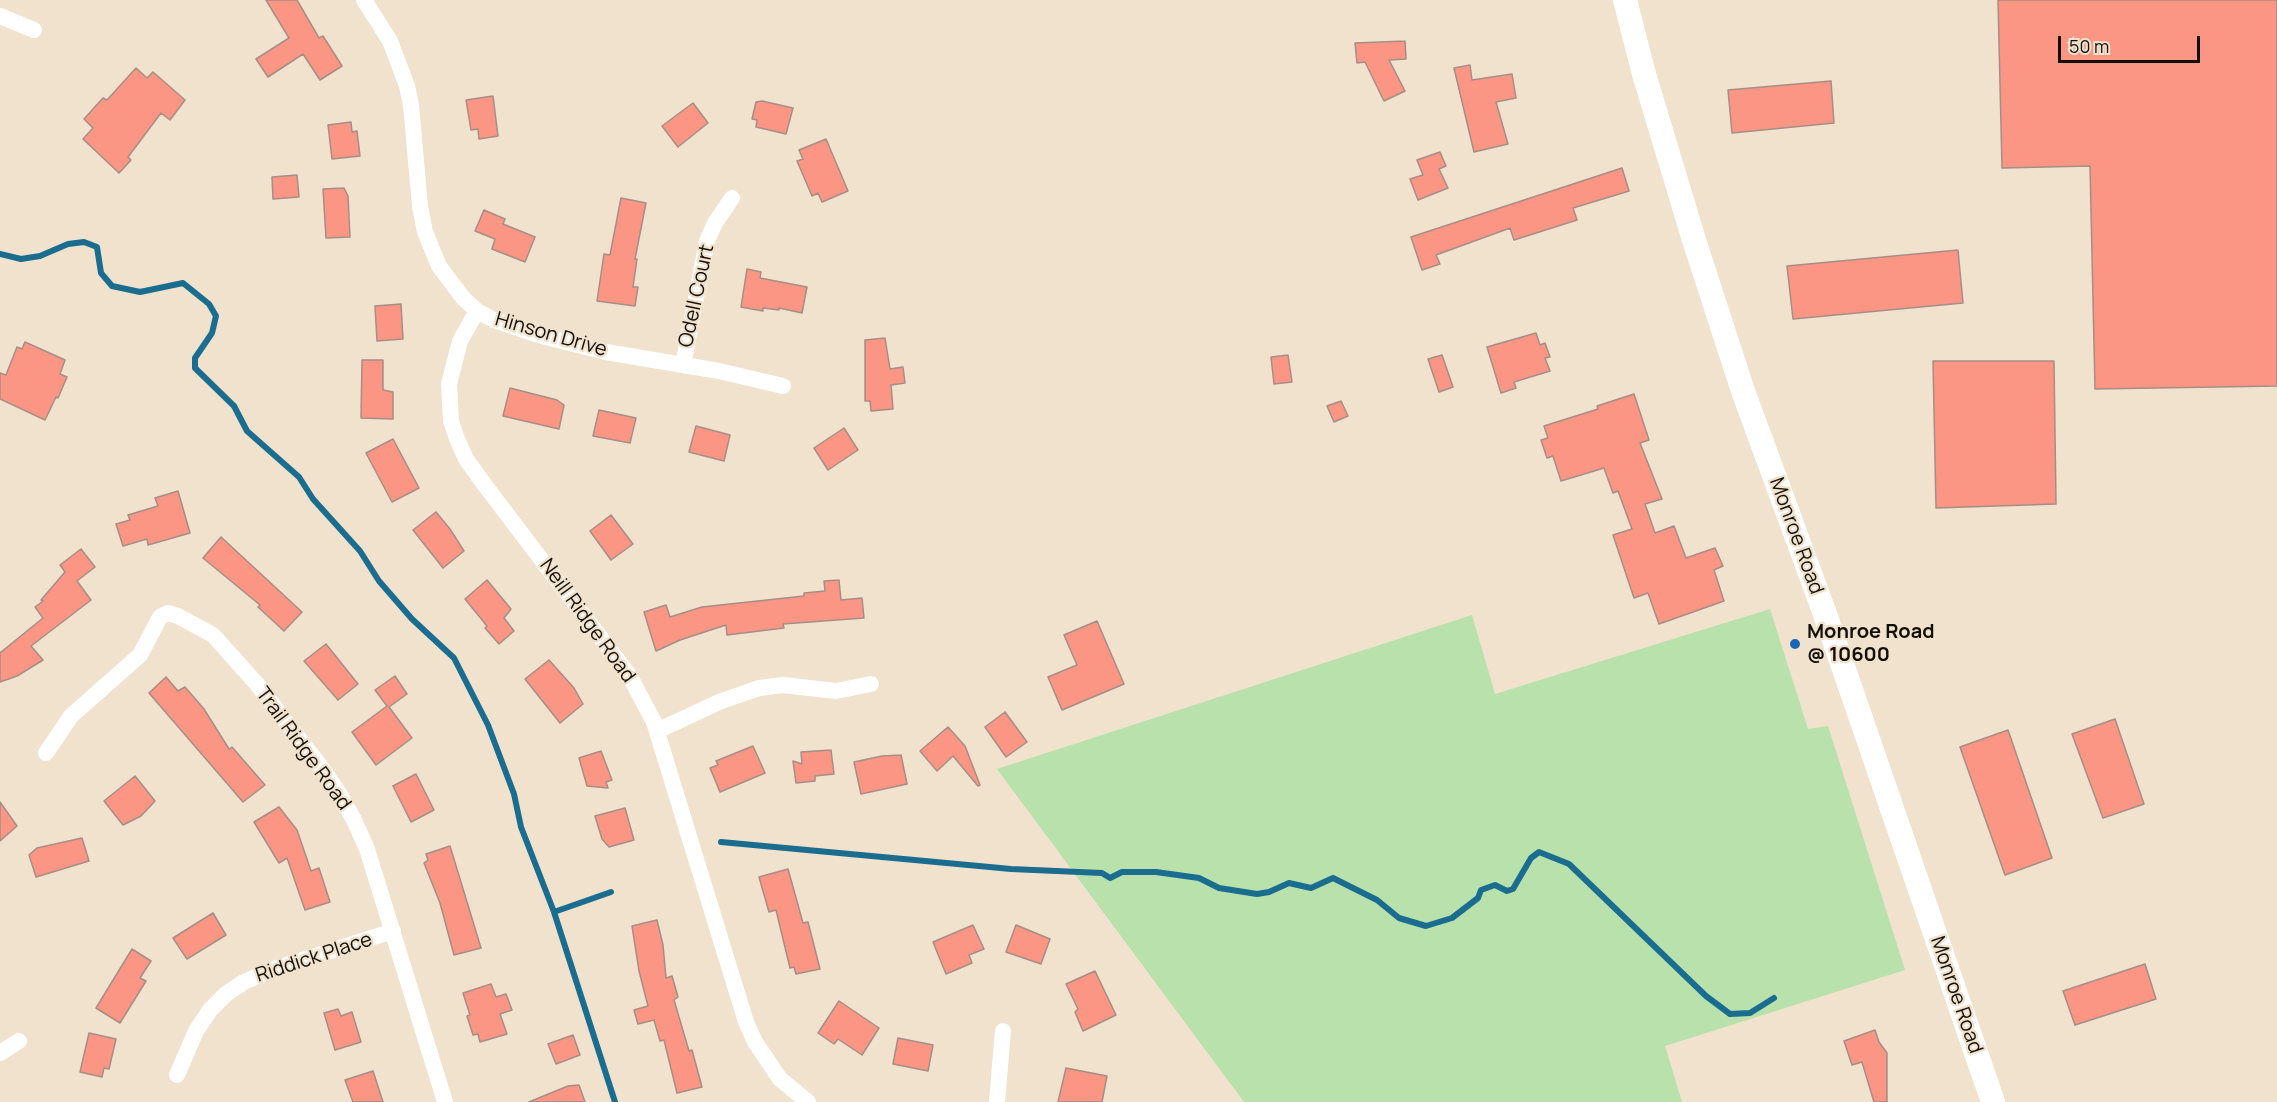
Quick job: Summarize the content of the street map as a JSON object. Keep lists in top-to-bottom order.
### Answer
{
  "streets": {
    "main road": ["Monroe Road"],
    "street": [
      "Odell Court",
      "Hinson Drive",
      "Neill Ridge Road",
      "Trail Ridge Road",
      "Riddick Place"
    ]
  },
  "crossings": [
    ["Odell Court", "Hinson Drive"],
    ["Hinson Drive", "Neill Ridge Road"],
    ["Trail Ridge Road", "Riddick Place"]
  ],
  "places": ["Monroe Road @ 10600"],
  "scale_bar": "50 m"
}
